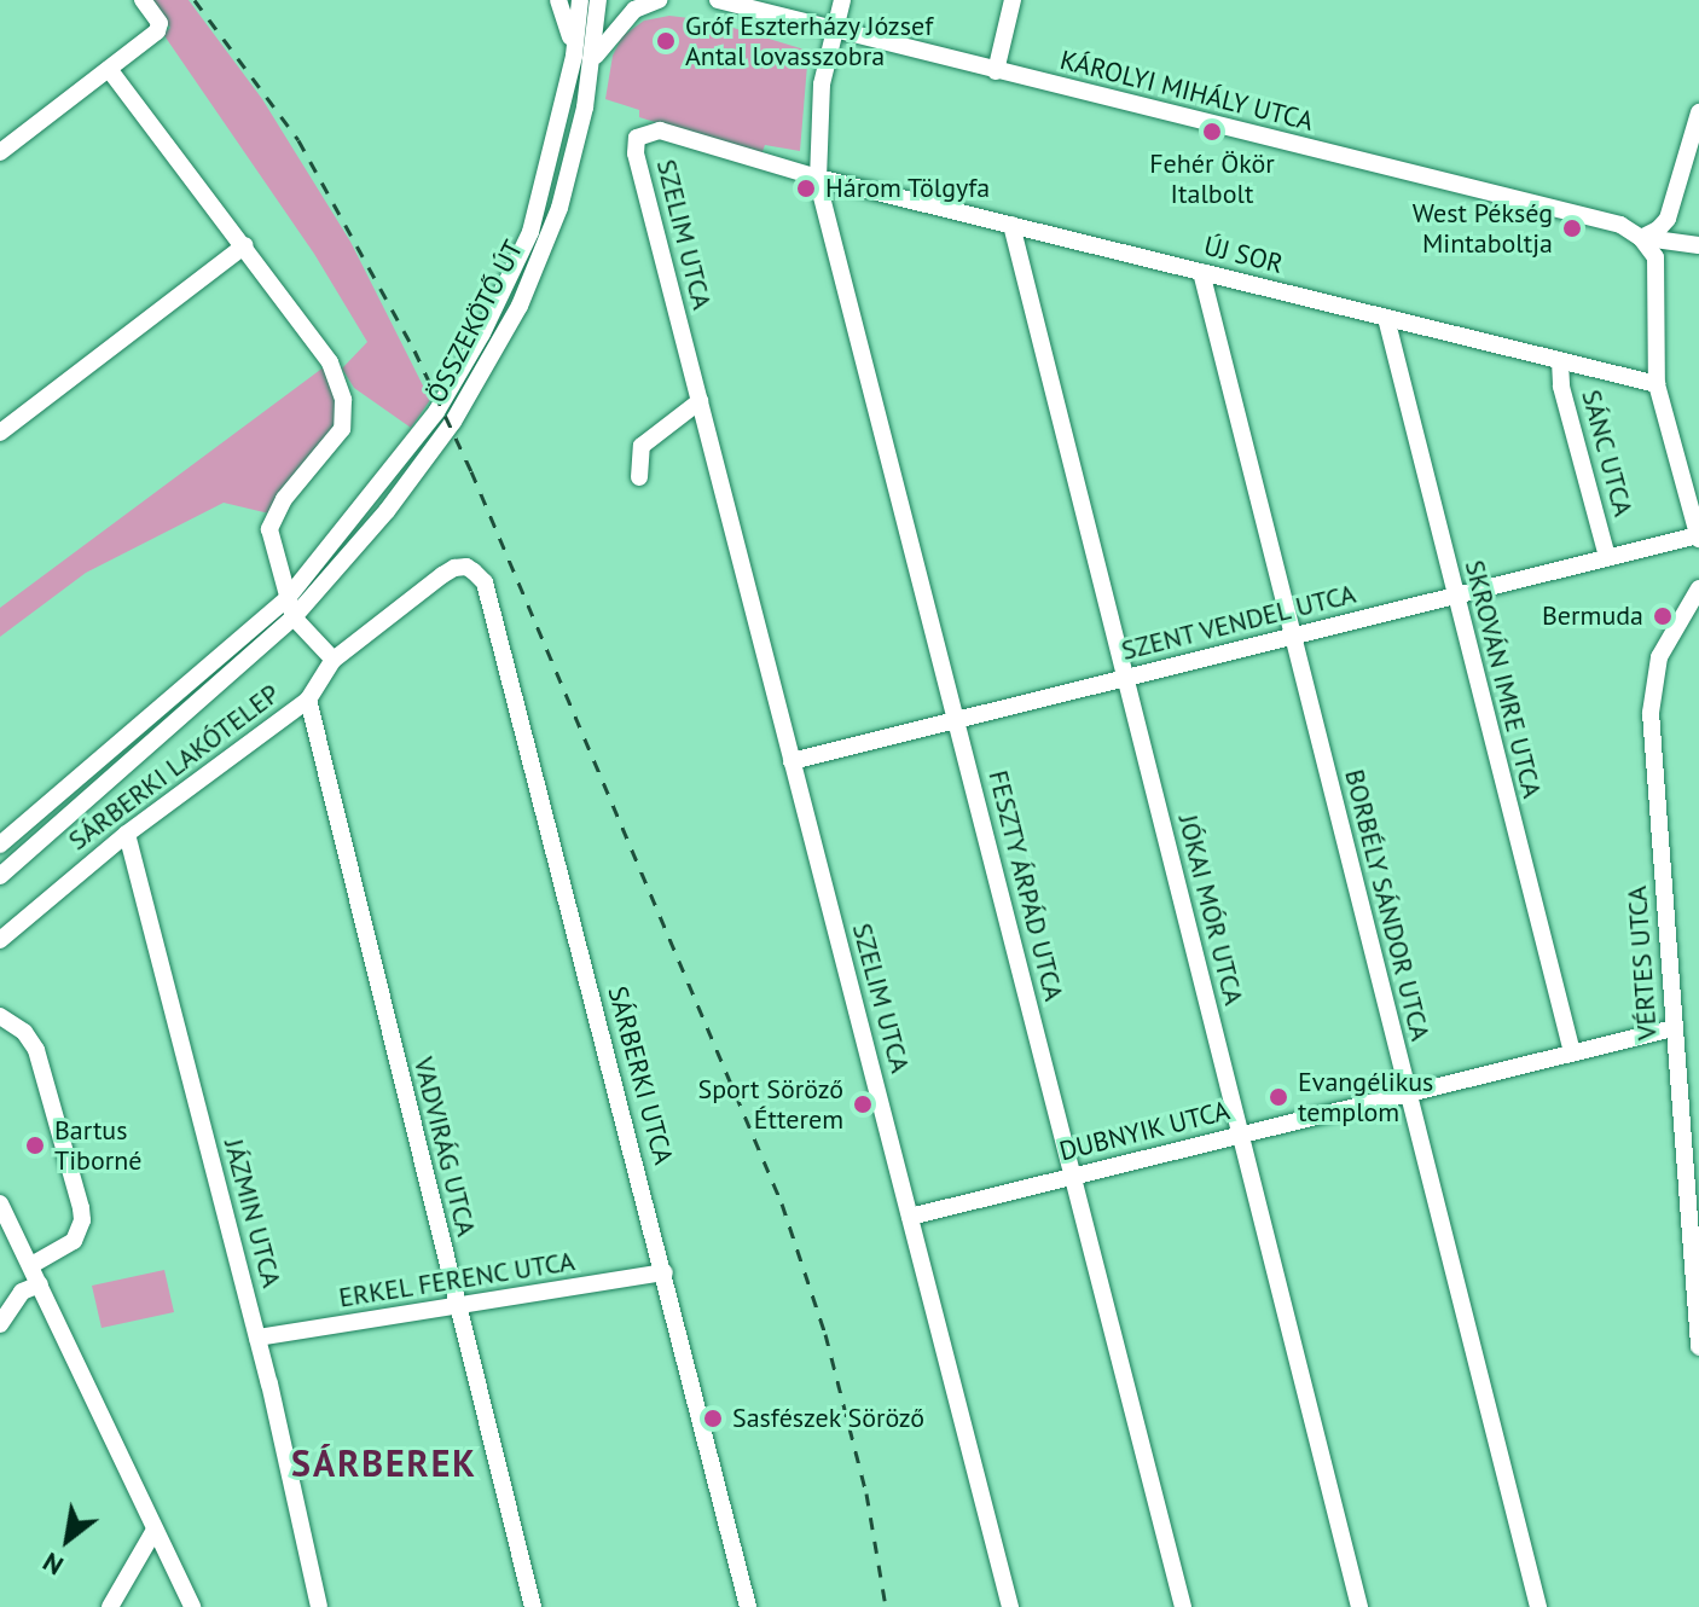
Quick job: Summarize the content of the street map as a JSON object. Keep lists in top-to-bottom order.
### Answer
{
  "streets": {
    "street": [
      "KÁROLYI MIHÁLY UTCA",
      "SZELIM UTCA",
      "ÚJ SOR",
      "ÖSSZEKÖTŐ ÚT",
      "SÁNC UTCA",
      "SZENT VENDEL UTCA",
      "SKROVÁN IMRE UTCA",
      "SÁRBERKI LAKÓTELEP",
      "FESZTY ÁRPÁD UTCA",
      "BORBÉLY SÁNDOR UTCA",
      "JÓKAI MÓR UTCA",
      "VÉRTES UTCA",
      "SÁRBERKI UTCA",
      "DUBNYIK UTCA",
      "VADVIRÁG UTCA",
      "JÁZMIN UTCA",
      "ERKEL FERENC UTCA"
    ]
  },
  "crossings": [
    ["KÁROLYI MIHÁLY UTCA", "FESZTY ÁRPÁD UTCA"],
    ["SZELIM UTCA", "ÚJ SOR"],
    ["SZELIM UTCA", "SZENT VENDEL UTCA"],
    ["SZELIM UTCA", "DUBNYIK UTCA"],
    ["ÚJ SOR", "SÁNC UTCA"],
    ["ÚJ SOR", "SKROVÁN IMRE UTCA"],
    ["ÚJ SOR", "FESZTY ÁRPÁD UTCA"],
    ["ÚJ SOR", "BORBÉLY SÁNDOR UTCA"],
    ["ÚJ SOR", "JÓKAI MÓR UTCA"],
    ["SÁNC UTCA", "SZENT VENDEL UTCA"],
    ["SZENT VENDEL UTCA", "SKROVÁN IMRE UTCA"],
    ["SZENT VENDEL UTCA", "FESZTY ÁRPÁD UTCA"],
    ["SZENT VENDEL UTCA", "BORBÉLY SÁNDOR UTCA"],
    ["SZENT VENDEL UTCA", "JÓKAI MÓR UTCA"],
    ["SKROVÁN IMRE UTCA", "DUBNYIK UTCA"],
    ["SÁRBERKI LAKÓTELEP", "SÁRBERKI UTCA"],
    ["SÁRBERKI LAKÓTELEP", "VADVIRÁG UTCA"],
    ["SÁRBERKI LAKÓTELEP", "JÁZMIN UTCA"],
    ["FESZTY ÁRPÁD UTCA", "DUBNYIK UTCA"],
    ["BORBÉLY SÁNDOR UTCA", "DUBNYIK UTCA"],
    ["JÓKAI MÓR UTCA", "DUBNYIK UTCA"],
    ["VÉRTES UTCA", "DUBNYIK UTCA"],
    ["SÁRBERKI UTCA", "ERKEL FERENC UTCA"],
    ["VADVIRÁG UTCA", "ERKEL FERENC UTCA"],
    ["JÁZMIN UTCA", "ERKEL FERENC UTCA"]
  ],
  "districts": ["SÁRBEREK"],
  "places": [
    "Gróf Eszterházy József Antal lovasszobra",
    "Fehér Ökör Italbolt",
    "Három Tölgyfa",
    "West Pékség Mintaboltja",
    "Bermuda",
    "Evangélikus templom",
    "Sport Söröző Étterem",
    "Bartus Tiborné",
    "Sasfészek Söröző"
  ],
  "north": "bottom left"
}
